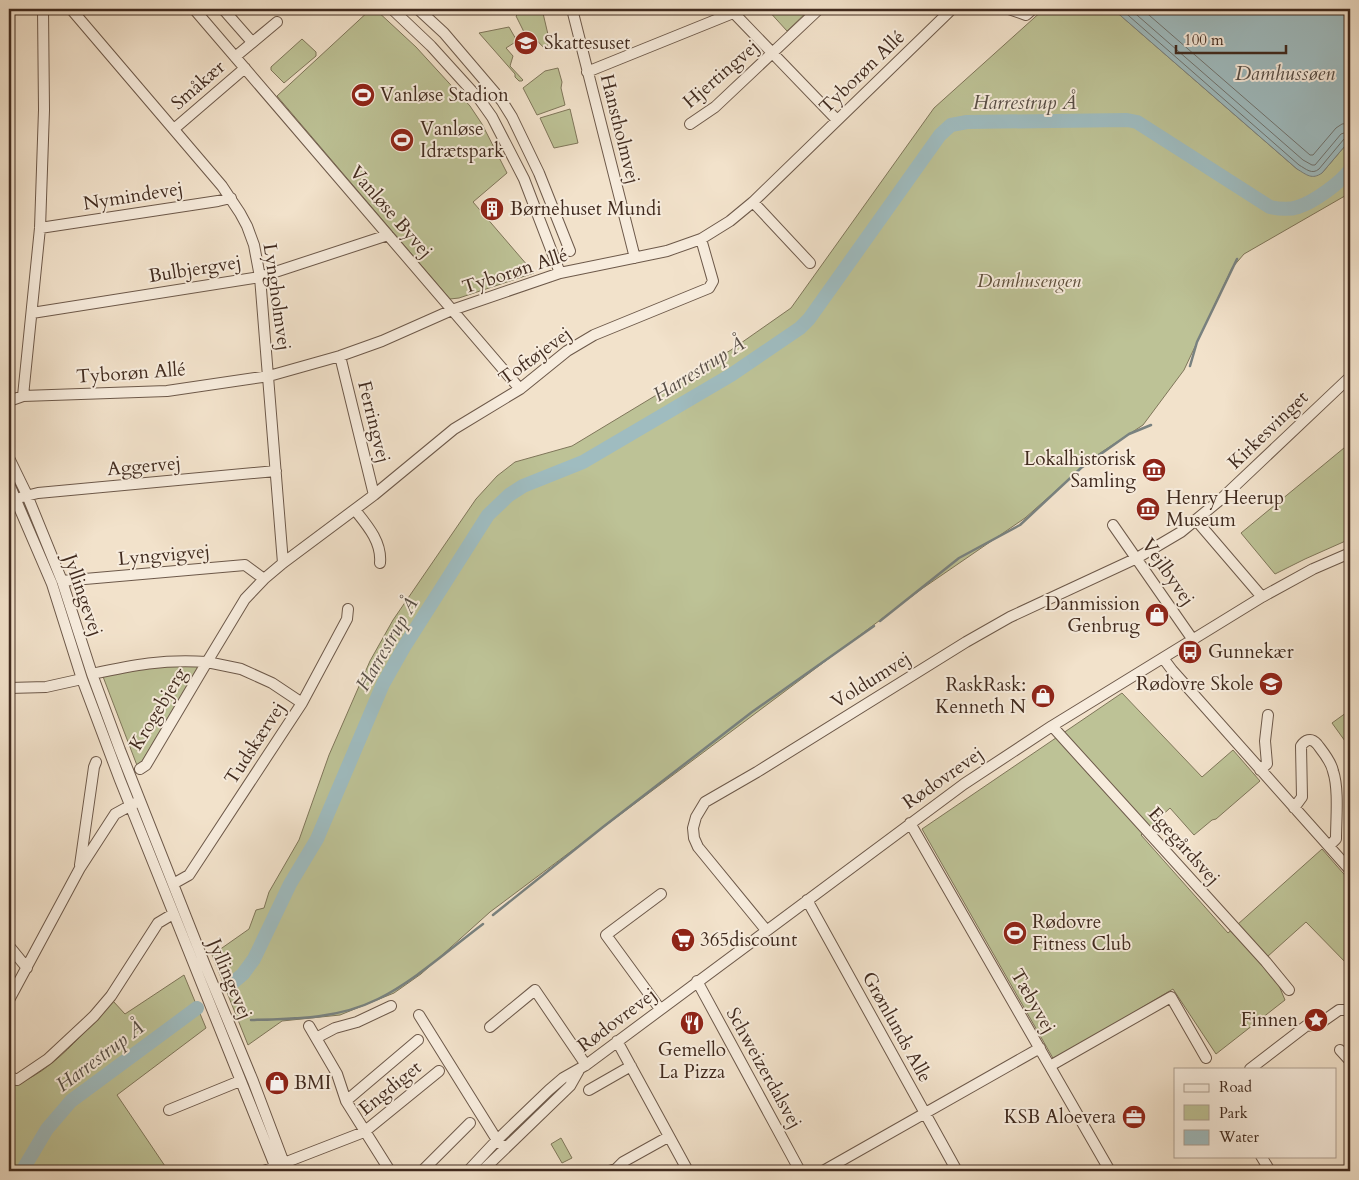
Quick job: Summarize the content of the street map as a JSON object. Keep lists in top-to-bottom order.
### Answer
{
  "streets": {
    "street": [
      "Tyborøn Allé",
      "Hjertingvej",
      "Småkær",
      "Hanstholmvej",
      "Nymindevej",
      "Vanløse Byvej",
      "Bulbjergvej",
      "Lyngholmvej",
      "Toftøjevej",
      "Ferringvej",
      "Kirkesvinget",
      "Aggervej",
      "Lyngvigvej",
      "Vejlbyvej",
      "Jyllingevej",
      "Voldumvej",
      "Krogebjerg",
      "Tudskærvej",
      "Rødovrevej",
      "Egegårdsvej",
      "Tæbyvej",
      "Grønlunds Alle",
      "Schweizerdalsvej",
      "Engdiget"
    ]
  },
  "crossings": [
    ["Tyborøn Allé", "Hanstholmvej"],
    ["Tyborøn Allé", "Vanløse Byvej"],
    ["Tyborøn Allé", "Lyngholmvej"],
    ["Tyborøn Allé", "Toftøjevej"],
    ["Tyborøn Allé", "Ferringvej"],
    ["Småkær", "Vanløse Byvej"],
    ["Småkær", "Lyngholmvej"],
    ["Nymindevej", "Lyngholmvej"],
    ["Vanløse Byvej", "Bulbjergvej"],
    ["Vanløse Byvej", "Toftøjevej"],
    ["Bulbjergvej", "Lyngholmvej"],
    ["Lyngholmvej", "Toftøjevej"],
    ["Lyngholmvej", "Aggervej"],
    ["Toftøjevej", "Ferringvej"],
    ["Toftøjevej", "Lyngvigvej"],
    ["Toftøjevej", "Krogebjerg"],
    ["Kirkesvinget", "Voldumvej"],
    ["Aggervej", "Jyllingevej"],
    ["Lyngvigvej", "Jyllingevej"],
    ["Vejlbyvej", "Voldumvej"],
    ["Vejlbyvej", "Rødovrevej"],
    ["Jyllingevej", "Krogebjerg"],
    ["Jyllingevej", "Tudskærvej"],
    ["Jyllingevej", "Engdiget"],
    ["Voldumvej", "Rødovrevej"],
    ["Rødovrevej", "Egegårdsvej"],
    ["Rødovrevej", "Tæbyvej"],
    ["Rødovrevej", "Grønlunds Alle"],
    ["Rødovrevej", "Schweizerdalsvej"]
  ],
  "water": ["Damhussøen", "Harrestrup Å"],
  "parks": ["Damhusengen"],
  "places": {
    "school or university": ["Skattesuset", "Rødovre Skole"],
    "sports": ["Vanløse Stadion", "Vanløse Idrætspark", "Rødovre Fitness Club"],
    "building": ["Børnehuset Mundi"],
    "museum": ["Lokalhistorisk Samling", "Henry Heerup Museum"],
    "shop": ["Danmission Genbrug", "RaskRask: Kenneth N", "BMI"],
    "bus stop": ["Gunnekær"],
    "supermarket": ["365discount"],
    "place": ["Finnen"],
    "restaurant": ["Gemello La Pizza"],
    "office": ["KSB Aloevera"]
  },
  "legend": ["Road", "Park", "Water"],
  "scale_bar": "100 m"
}
